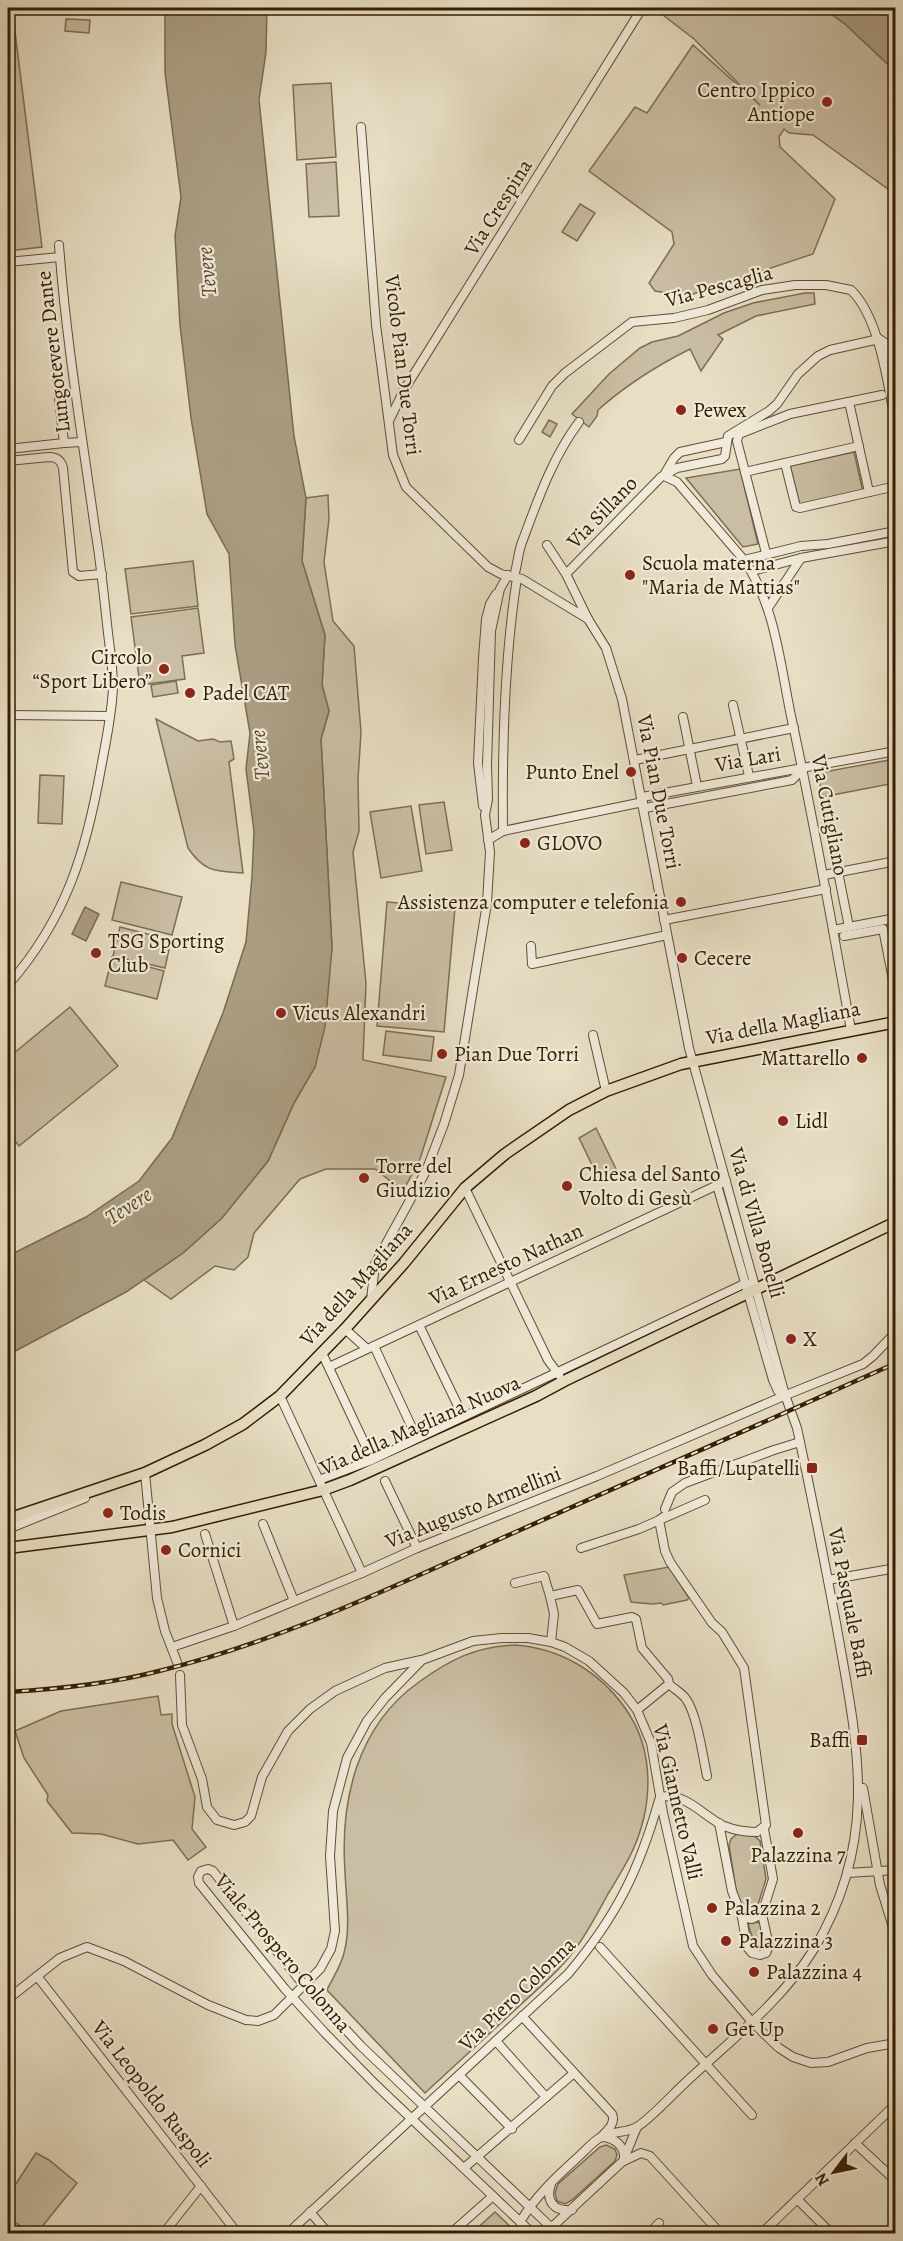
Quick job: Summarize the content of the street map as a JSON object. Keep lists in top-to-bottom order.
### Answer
{
  "streets": {
    "main road": ["Via della Magliana", "Via della Magliana Nuova"],
    "street": [
      "Via Crespina",
      "Via Pescaglia",
      "Lungotevere Dante",
      "Vicolo Pian Due Torri",
      "Via Sillano",
      "Via Lari",
      "Via Pian Due Torri",
      "Via Cutigliano",
      "Via di Villa Bonelli",
      "Via Ernesto Nathan",
      "Via Augusto Armellini",
      "Via Pasquale Baffi",
      "Via Giannetto Valli",
      "Viale Prospero Colonna",
      "Via Piero Colonna",
      "Via Leopoldo Ruspoli"
    ]
  },
  "crossings": [
    ["Via Crespina", "Vicolo Pian Due Torri"],
    ["Vicolo Pian Due Torri", "Via Pian Due Torri"],
    ["Via Sillano", "Via Pian Due Torri"],
    ["Via Sillano", "Via Cutigliano"],
    ["Via Lari", "Via Pian Due Torri"],
    ["Via Lari", "Via Cutigliano"],
    ["Via Pian Due Torri", "Via della Magliana"],
    ["Via Pian Due Torri", "Via di Villa Bonelli"],
    ["Via Cutigliano", "Via della Magliana"],
    ["Via della Magliana", "Via di Villa Bonelli"],
    ["Via di Villa Bonelli", "Via Ernesto Nathan"],
    ["Via di Villa Bonelli", "Via della Magliana Nuova"],
    ["Via di Villa Bonelli", "Via Augusto Armellini"],
    ["Via di Villa Bonelli", "Via Pasquale Baffi"],
    ["Via Giannetto Valli", "Viale Prospero Colonna"],
    ["Via Giannetto Valli", "Via Piero Colonna"],
    ["Via Giannetto Valli", "Via Leopoldo Ruspoli"],
    ["Viale Prospero Colonna", "Via Piero Colonna"]
  ],
  "water": ["Tevere"],
  "places": {
    "other": [
      "Centro Ippico Antiope",
      "Pewex",
      "Scuola materna \"Maria de Mattias\"",
      "Circolo “Sport Libero”",
      "Padel CAT",
      "Punto Enel",
      "GLOVO",
      "Assistenza computer e telefonia",
      "TSG Sporting Club",
      "Cecere",
      "Vicus Alexandri",
      "Pian Due Torri",
      "Mattarello",
      "Lidl",
      "Torre del Giudizio",
      "Chiesa del Santo Volto di Gesù",
      "X",
      "Todis",
      "Cornici",
      "Palazzina 7",
      "Palazzina 2",
      "Palazzina 3",
      "Palazzina 4",
      "Get Up"
    ],
    "transit": ["Baffi/Lupatelli", "Baffi"]
  },
  "north": "bottom left"
}
